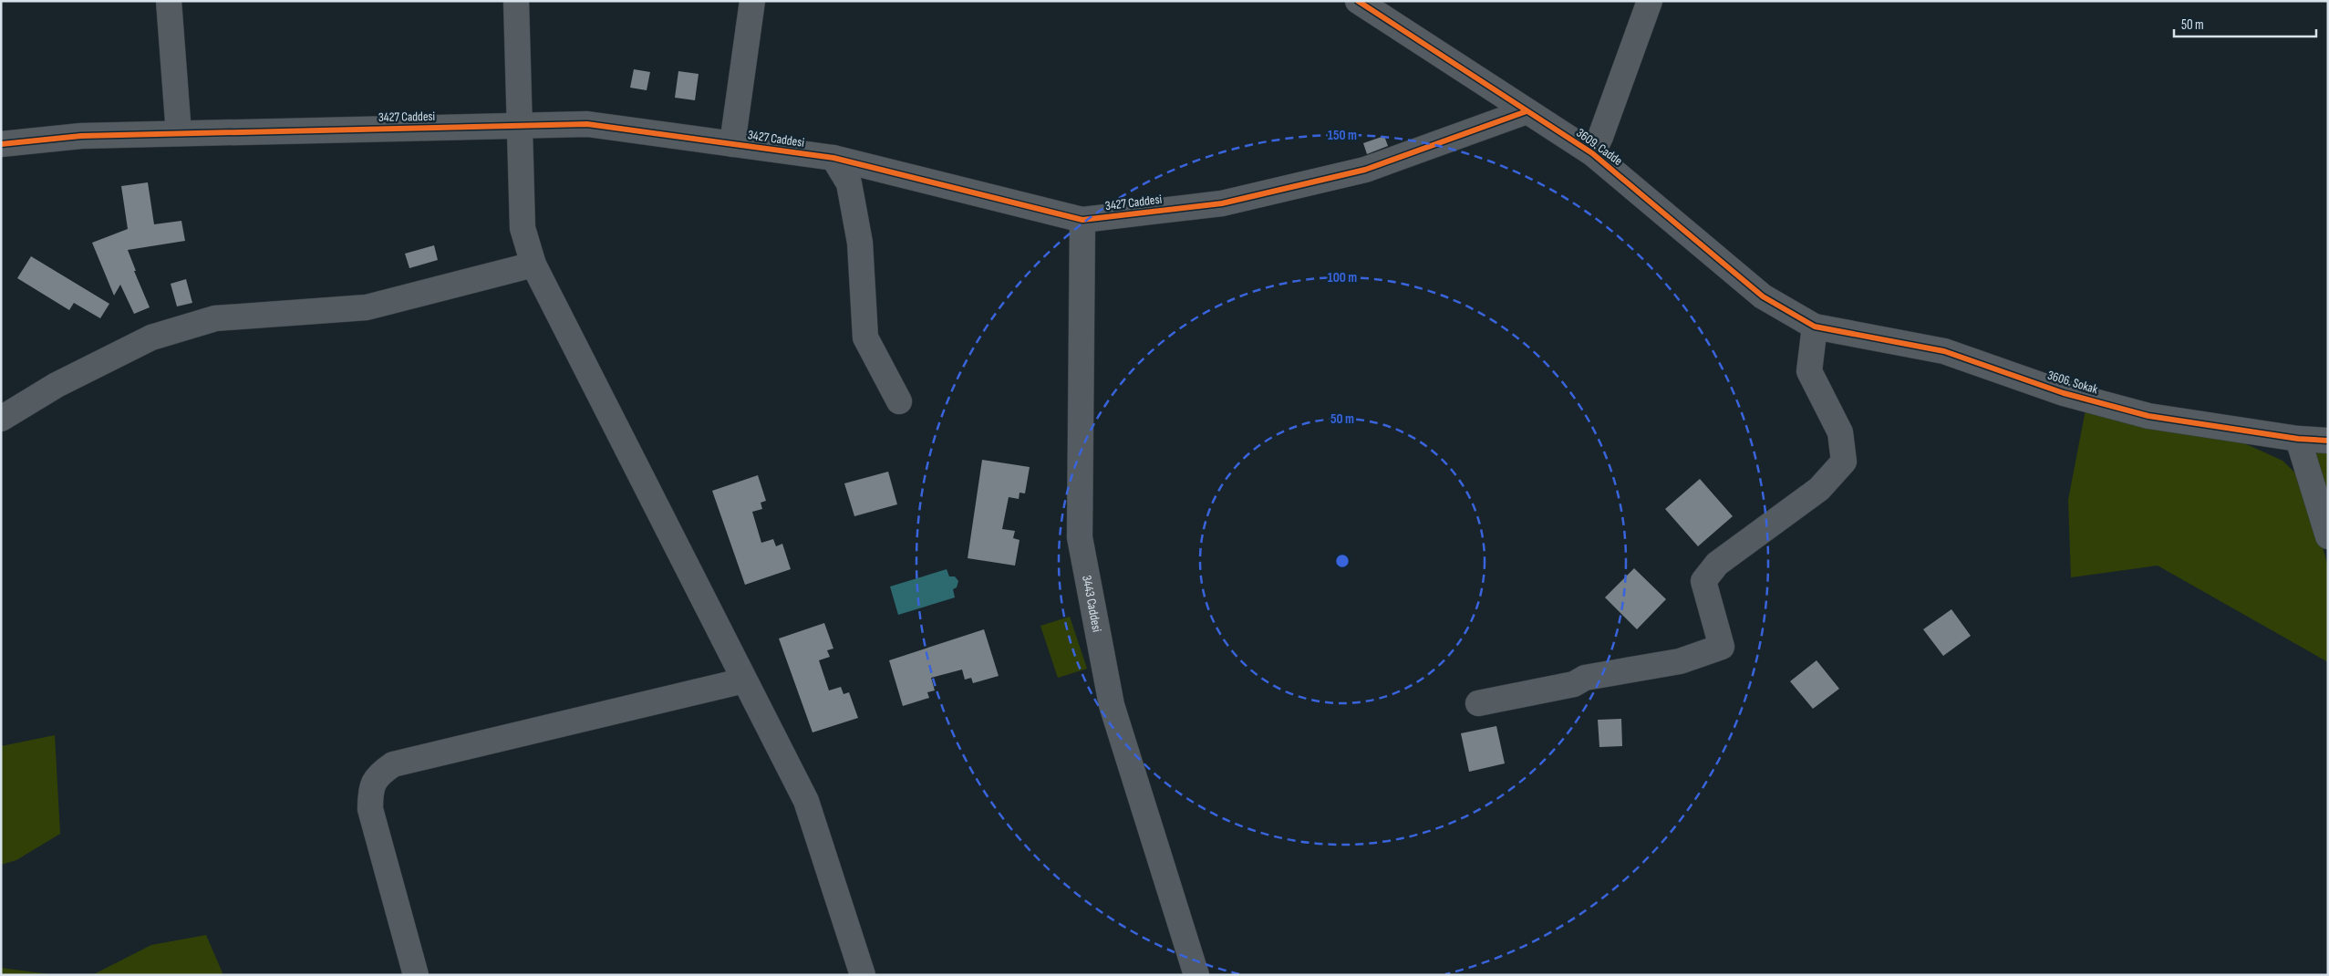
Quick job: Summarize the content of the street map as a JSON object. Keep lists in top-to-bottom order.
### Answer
{
  "streets": {
    "street": [
      "3427 Caddesi",
      "3609. Cadde",
      "3606. Sokak",
      "3443 Caddesi"
    ]
  },
  "crossings": [
    ["3427 Caddesi", "3609. Cadde"],
    ["3427 Caddesi", "3443 Caddesi"],
    ["3609. Cadde", "3606. Sokak"]
  ],
  "scale_bar": "50 m",
  "rings": ["150 m", "100 m", "50 m"]
}
